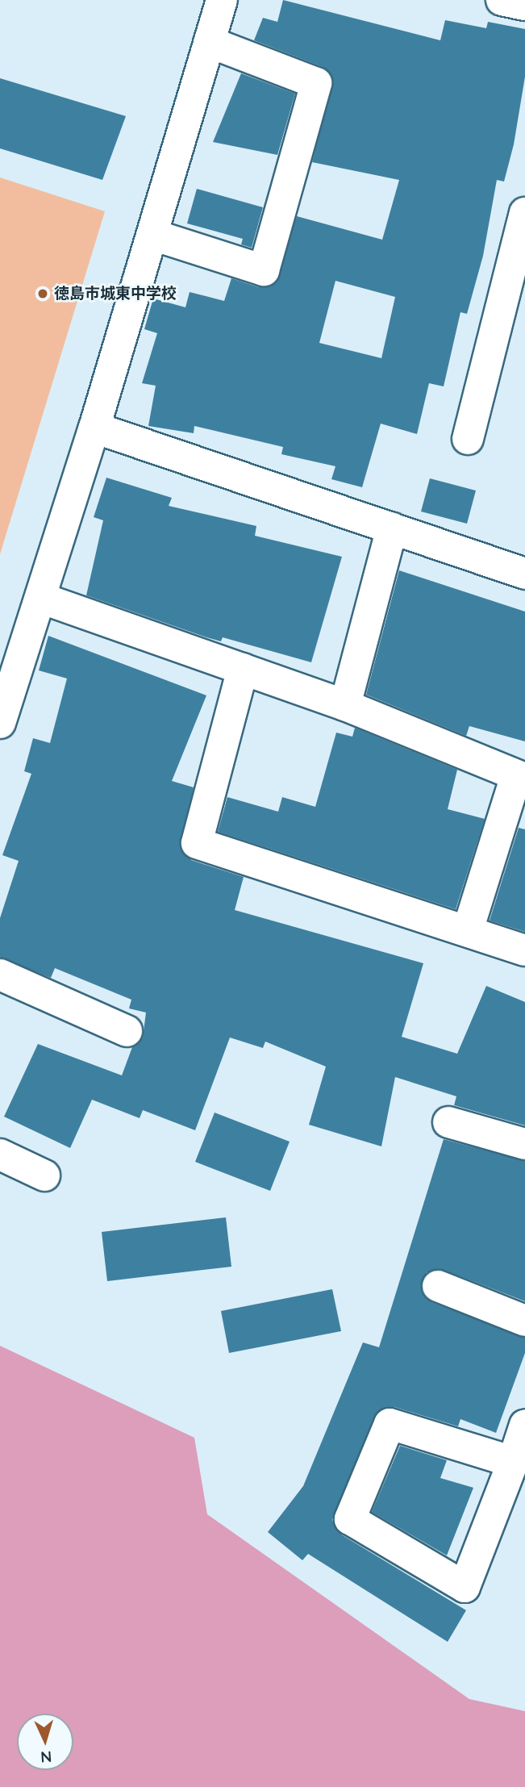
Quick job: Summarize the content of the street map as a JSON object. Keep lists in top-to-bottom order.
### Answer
{
  "places": ["徳島市城東中学校"],
  "north": "bottom"
}
